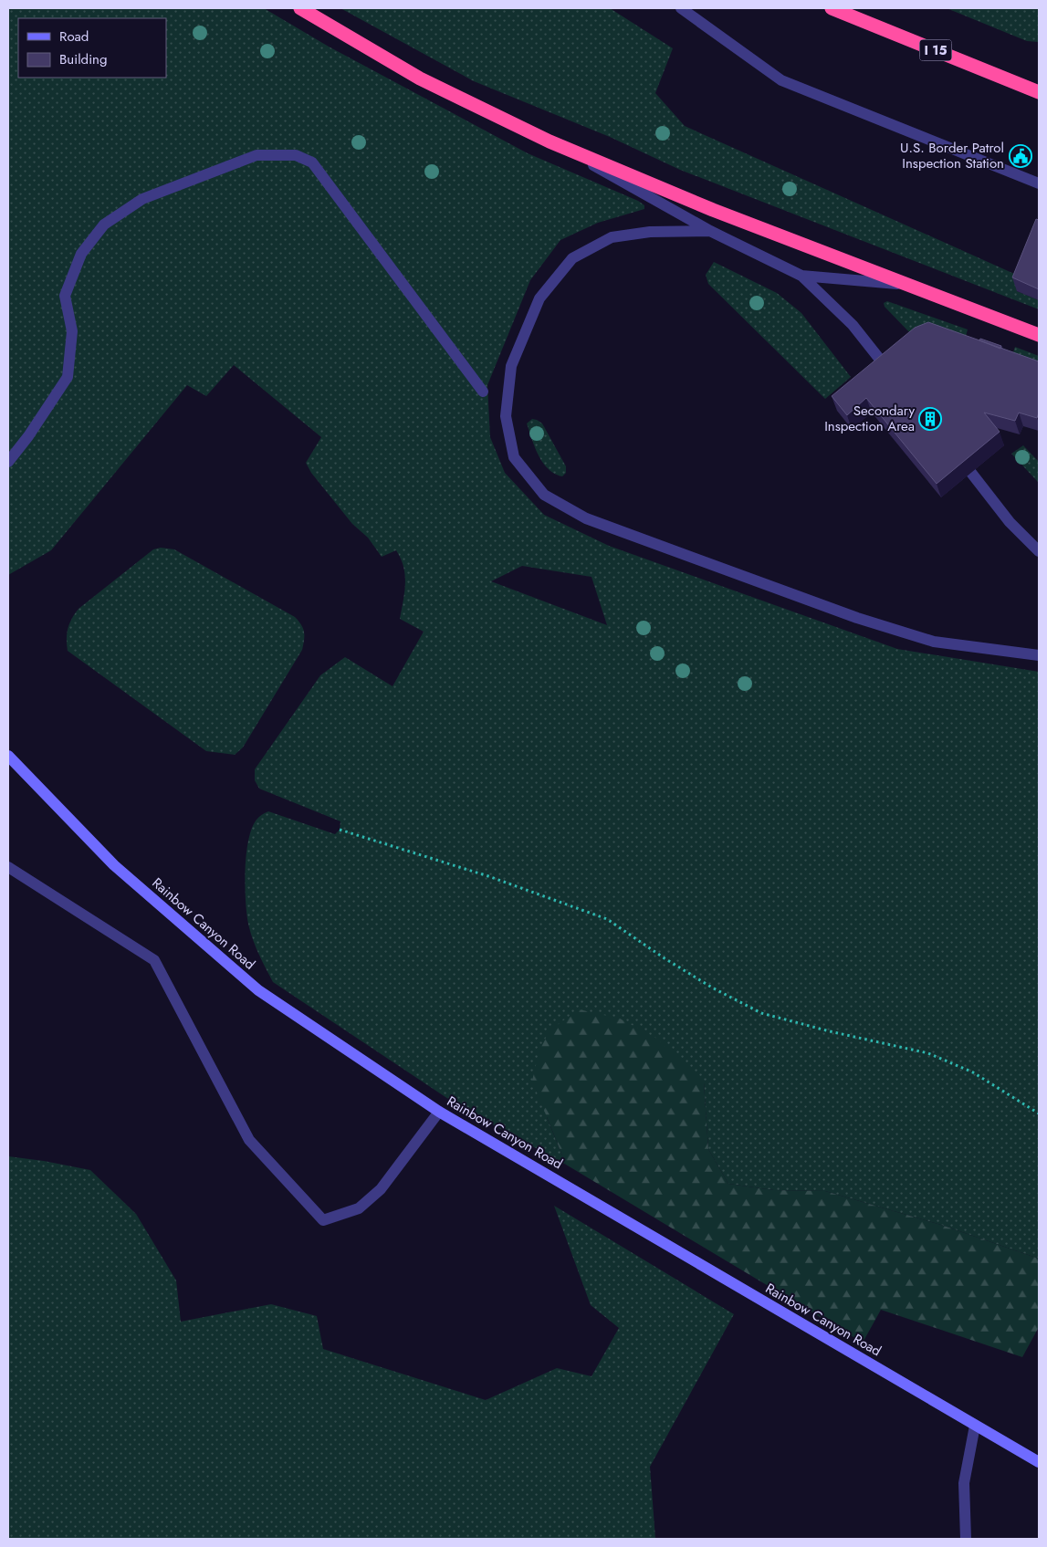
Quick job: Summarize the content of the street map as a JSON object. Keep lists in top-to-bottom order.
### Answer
{
  "streets": {
    "highway": ["I 15"],
    "main road": ["Rainbow Canyon Road"]
  },
  "places": {
    "public building": ["U.S. Border Patrol Inspection Station"],
    "building": ["Secondary Inspection Area"]
  },
  "legend": ["Road", "Building"]
}
